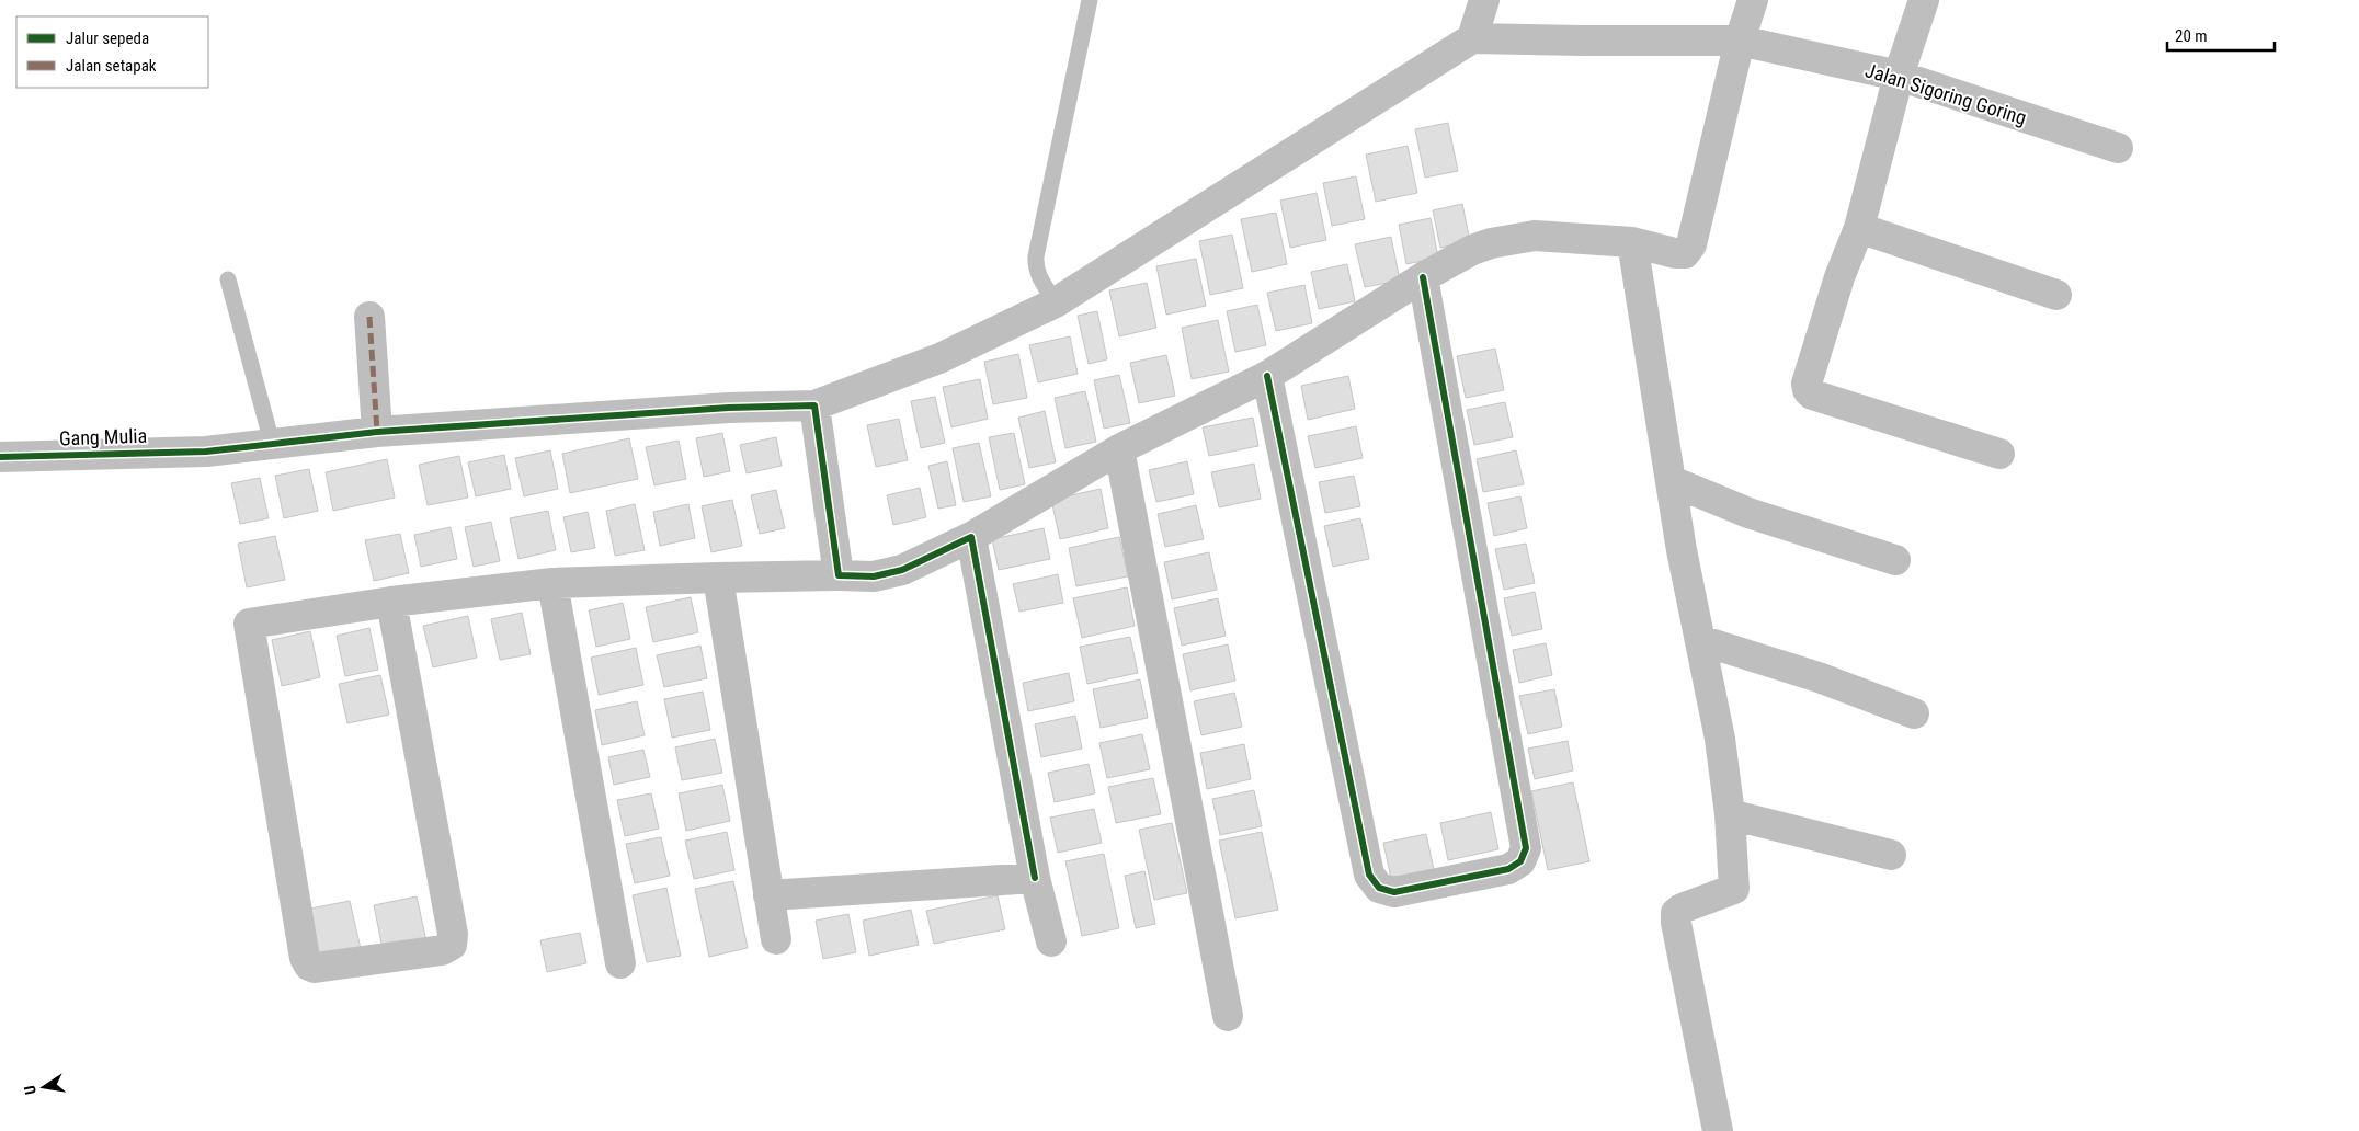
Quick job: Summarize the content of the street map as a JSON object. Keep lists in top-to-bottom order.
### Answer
{
  "streets": {
    "street": ["Jalan Sigoring Goring", "Gang Mulia"]
  },
  "crossings": [
    ["Jalan Sigoring Goring", "Gang Mulia"]
  ],
  "legend": ["Jalur sepeda", "Jalan setapak"],
  "scale_bar": "20 m",
  "north": "left"
}
